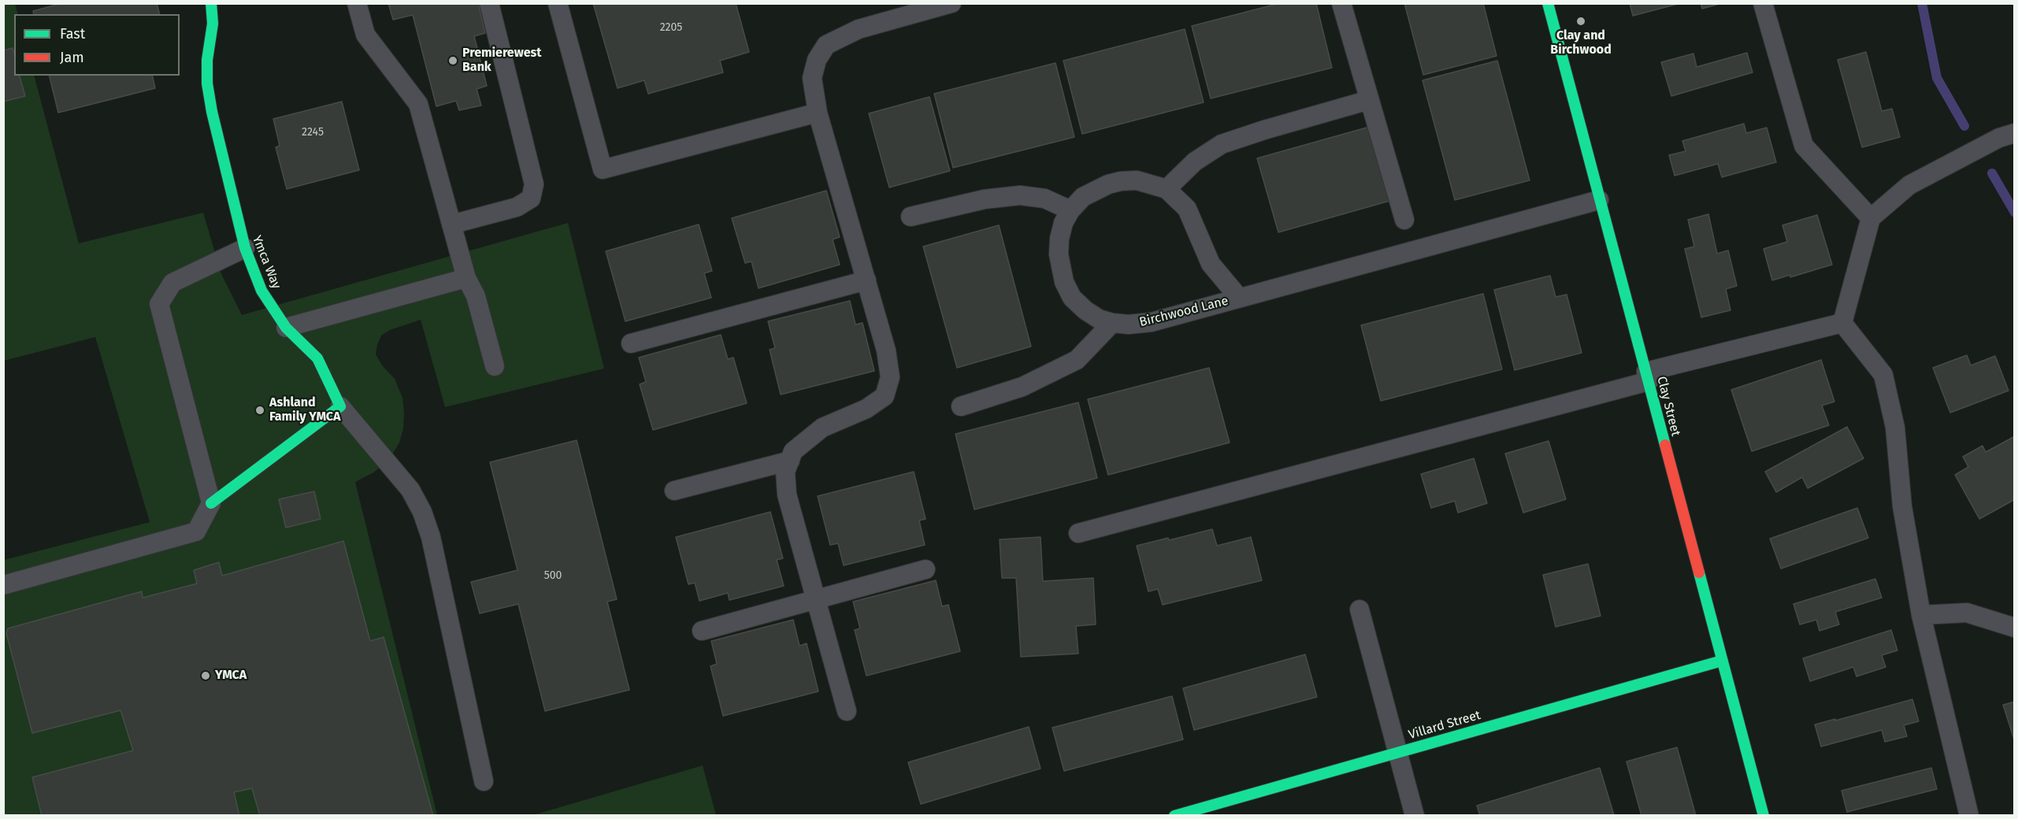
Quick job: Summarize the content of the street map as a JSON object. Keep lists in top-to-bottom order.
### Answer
{
  "streets": {
    "street": ["Ymca Way", "Clay Street", "Villard Street"],
    "lane": ["Birchwood Lane"]
  },
  "crossings": [
    ["Birchwood Lane", "Clay Street"],
    ["Clay Street", "Villard Street"]
  ],
  "places": [
    "Clay and Birchwood",
    "Premierewest Bank",
    "Ashland Family YMCA",
    "YMCA"
  ],
  "house_numbers": ["2205", "2245", "500"],
  "legend": ["Fast", "Jam"]
}
